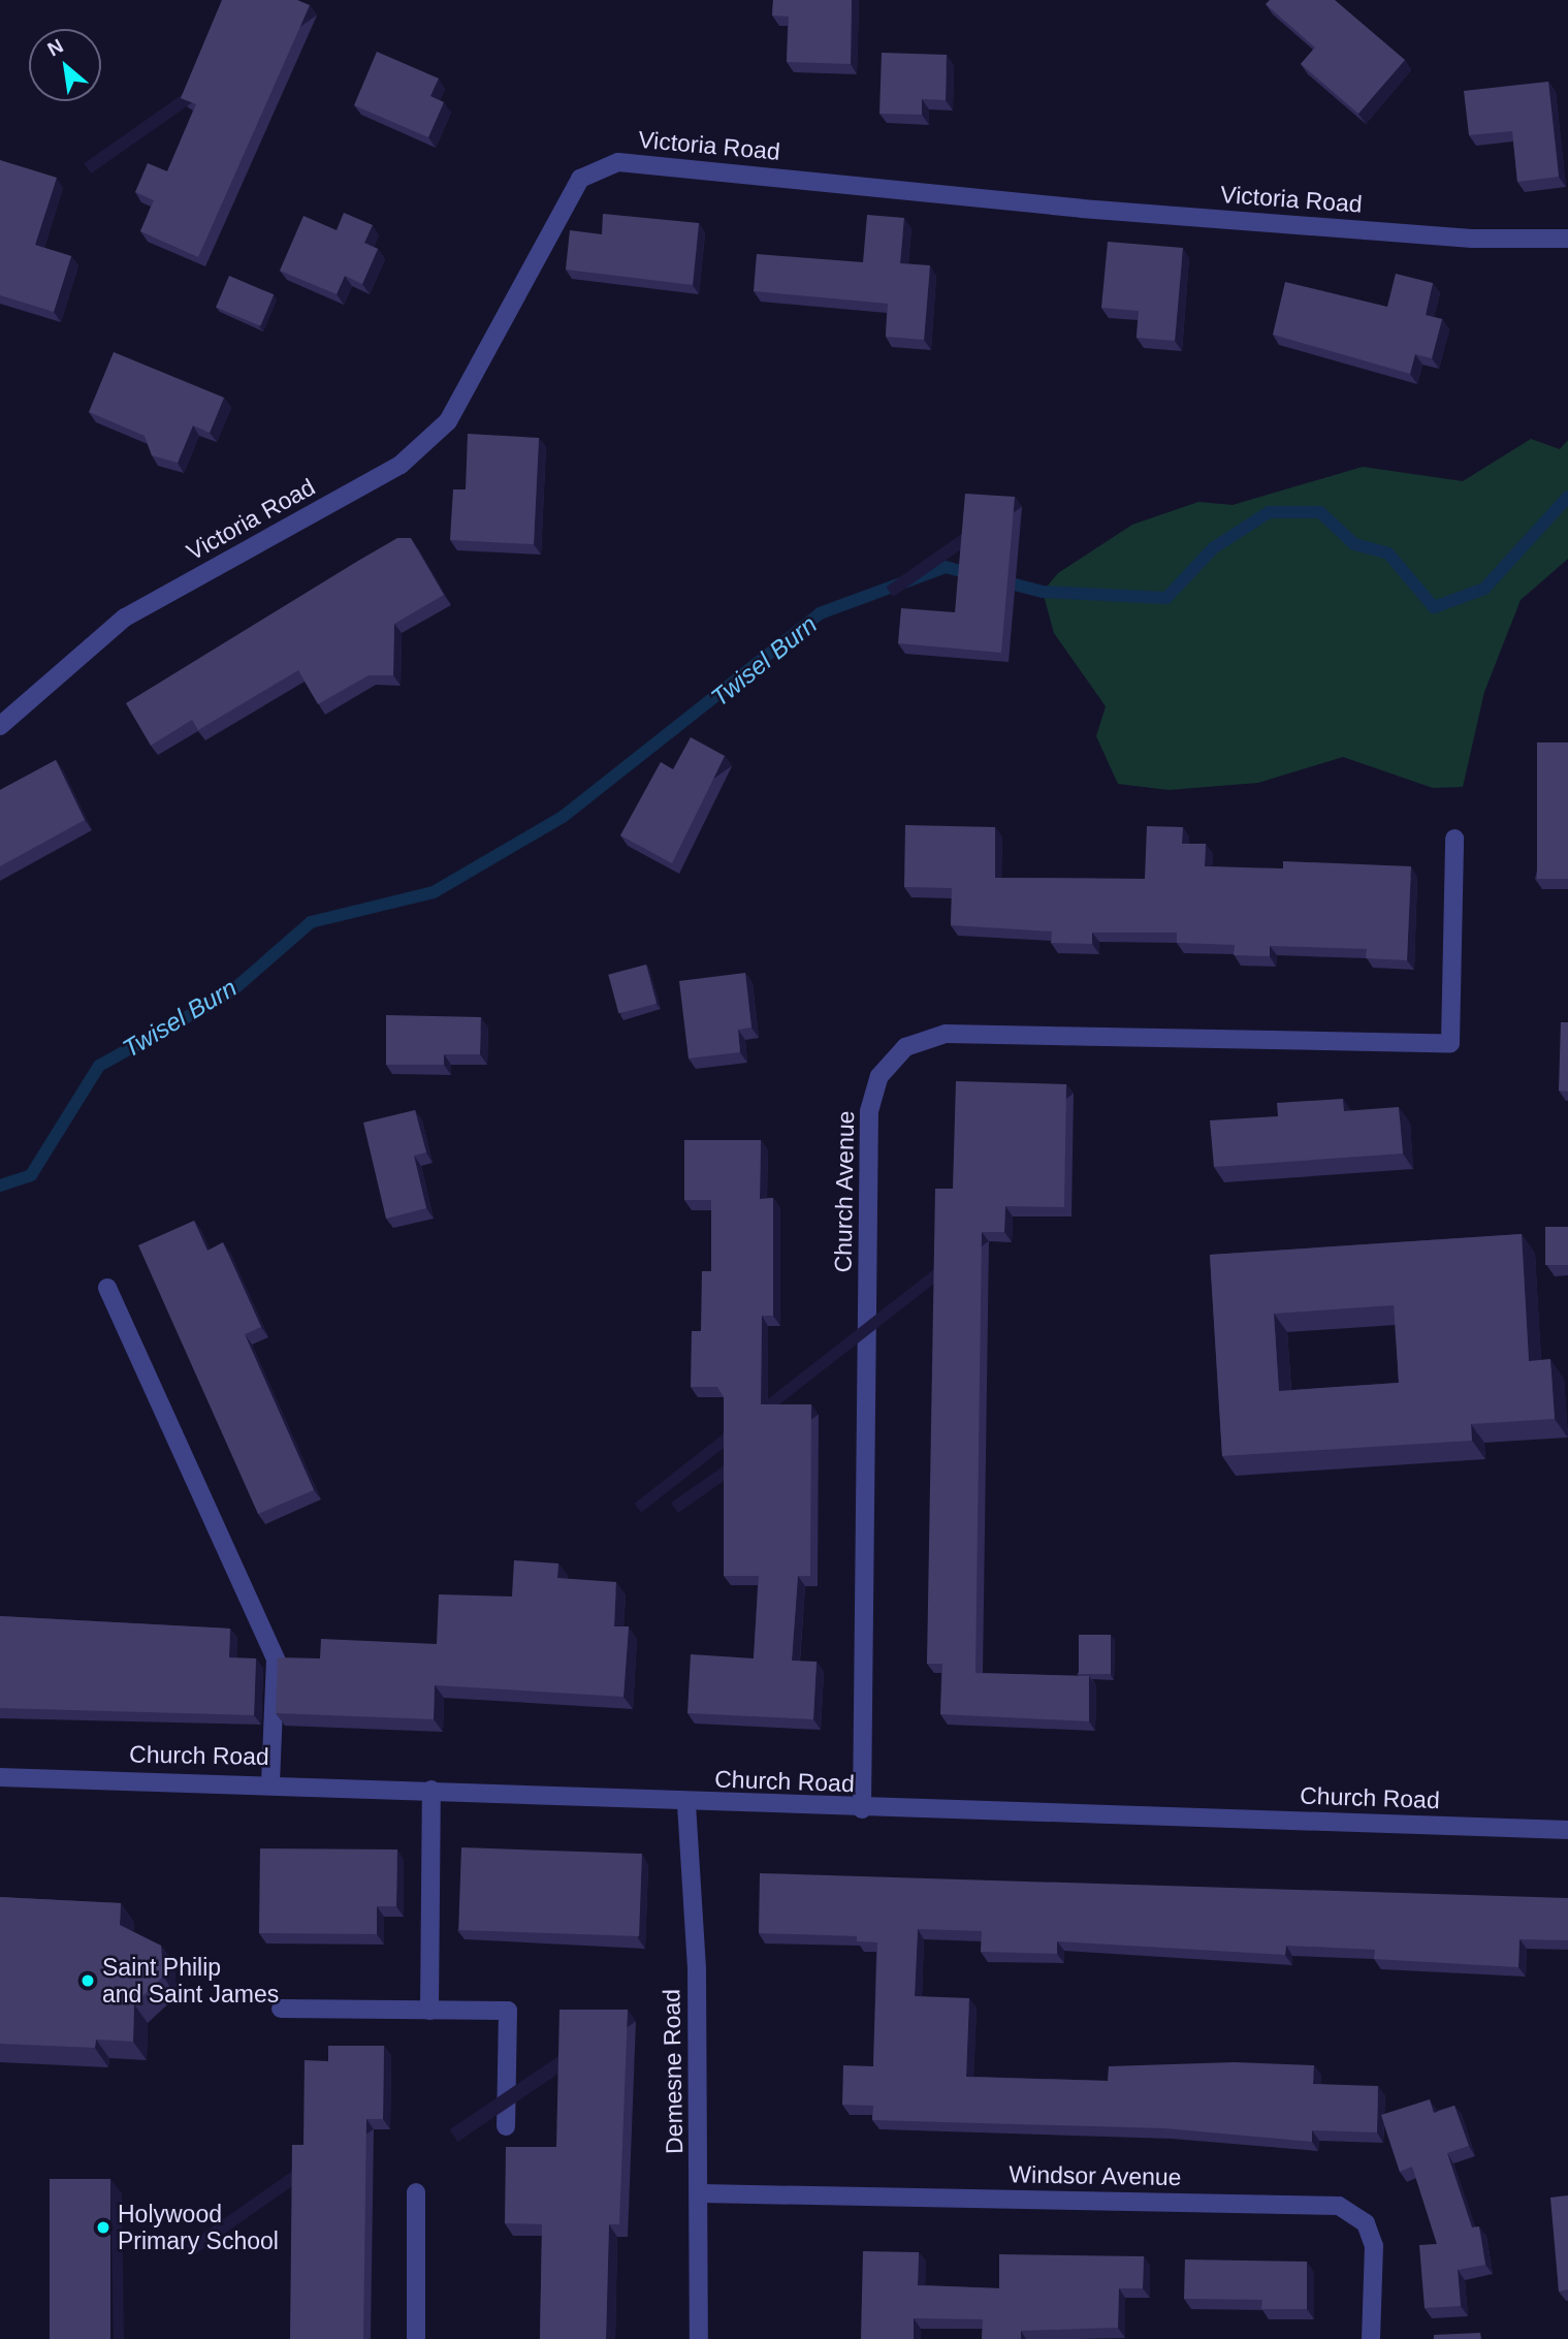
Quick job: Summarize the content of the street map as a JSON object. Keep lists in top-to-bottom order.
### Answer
{
  "streets": {
    "street": [
      "Victoria Road",
      "Church Avenue",
      "Church Road",
      "Demesne Road",
      "Windsor Avenue"
    ]
  },
  "crossings": [
    ["Church Avenue", "Church Road"],
    ["Church Road", "Demesne Road"],
    ["Demesne Road", "Windsor Avenue"]
  ],
  "water": ["Twisel Burn"],
  "places": ["Saint Philip and Saint James", "Holywood Primary School"],
  "north": "top left"
}
